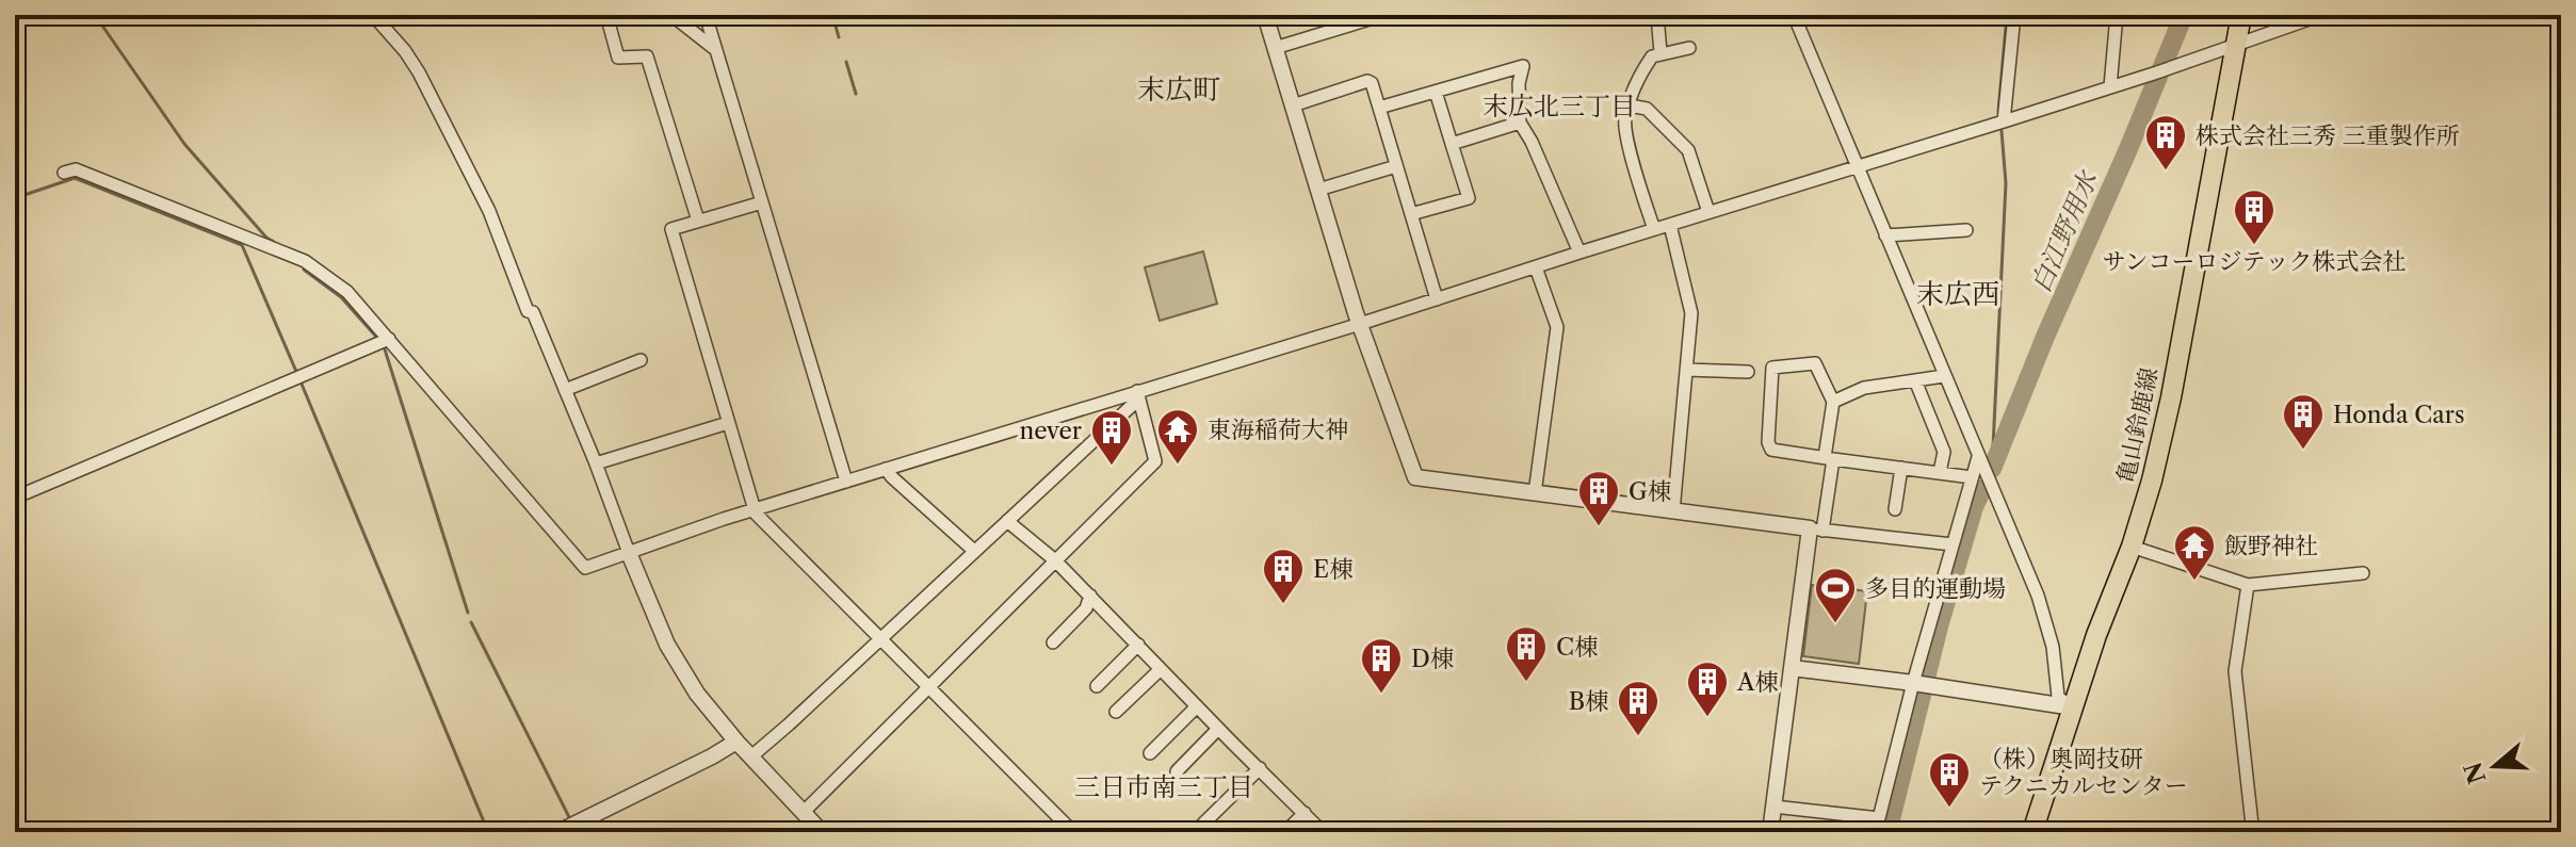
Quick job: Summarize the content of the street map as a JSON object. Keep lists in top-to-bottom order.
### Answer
{
  "streets": {
    "main road": ["亀山鈴鹿線"]
  },
  "districts": [
    "末広町",
    "末広北三丁目",
    "末広西",
    "三日市南三丁目"
  ],
  "water": ["白江野用水"],
  "places": {
    "building": [
      "株式会社三秀 三重製作所",
      "サンコーロジテック株式会社",
      "Honda Cars",
      "never",
      "G棟",
      "E棟",
      "C棟",
      "D棟",
      "A棟",
      "B棟",
      "（株）奥岡技研 テクニカルセンター"
    ],
    "temple": ["東海稲荷大神", "飯野神社"],
    "sports": ["多目的運動場"]
  },
  "north": "left"
}
